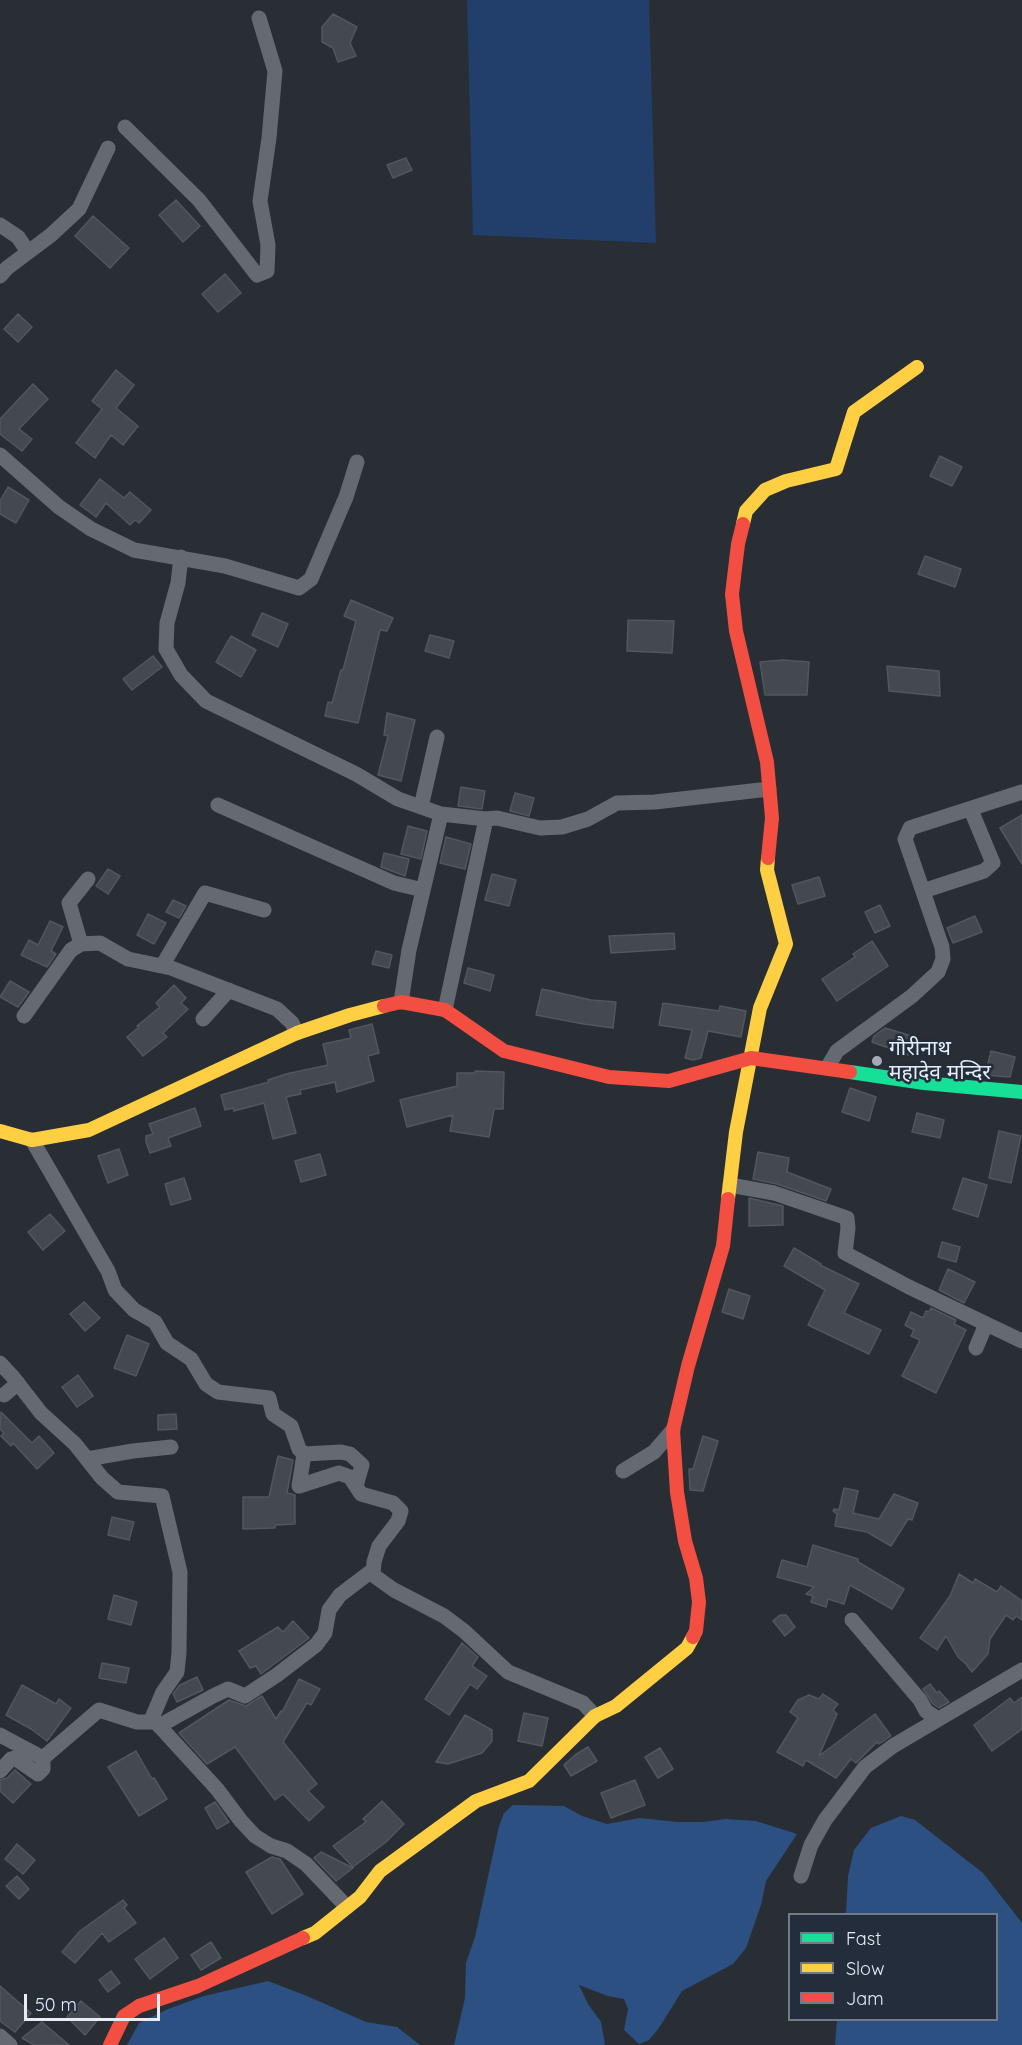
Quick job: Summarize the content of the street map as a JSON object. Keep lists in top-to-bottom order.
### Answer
{
  "places": ["गौरीनाथ महादेव मन्दिर"],
  "legend": ["Fast", "Slow", "Jam"],
  "scale_bar": "50 m"
}
